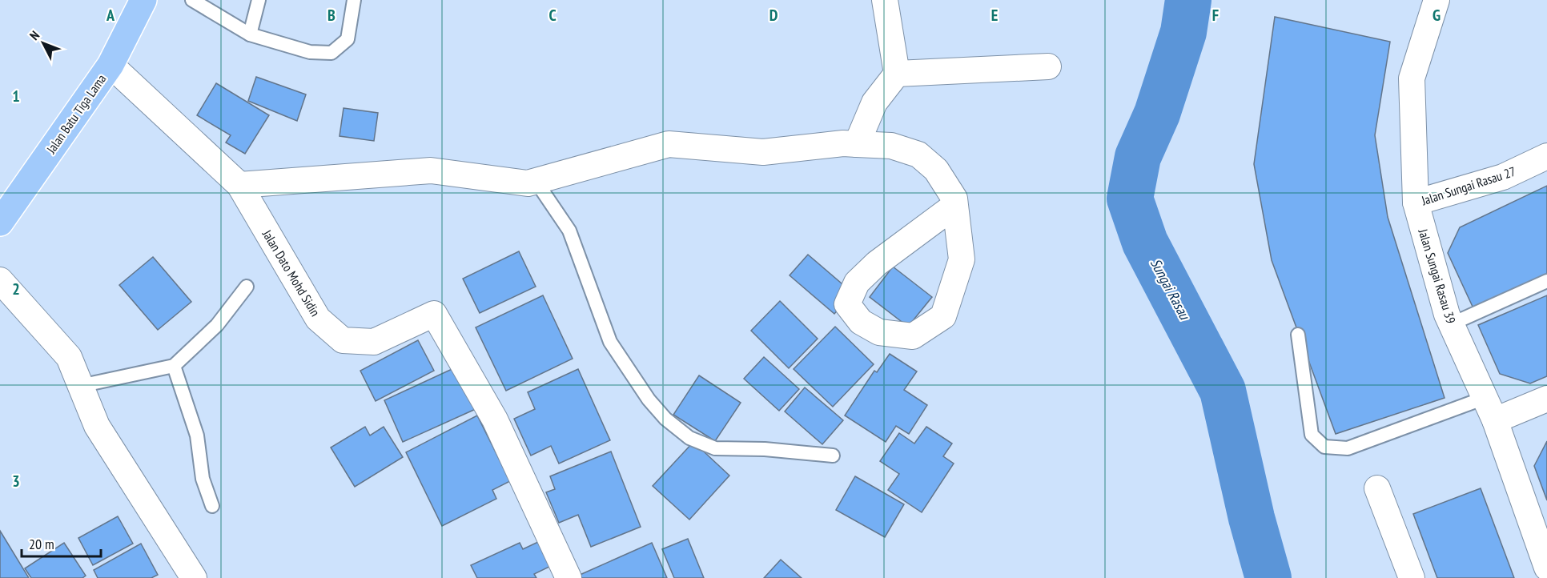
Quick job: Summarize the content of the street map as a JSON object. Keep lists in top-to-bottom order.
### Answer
{
  "streets": {
    "main road": ["Jalan Batu Tiga Lama"],
    "street": ["Jalan Sungai Rasau 27", "Jalan Dato Mohd Sidin", "Jalan Sungai Rasau 39"]
  },
  "crossings": [
    ["Jalan Batu Tiga Lama", "Jalan Dato Mohd Sidin"],
    ["Jalan Sungai Rasau 27", "Jalan Sungai Rasau 39"]
  ],
  "water": ["Sungai Rasau"],
  "scale_bar": "20 m",
  "north": "top left",
  "grid": {
    "columns": [
      "A",
      "B",
      "C",
      "D",
      "E",
      "F",
      "G"
    ],
    "rows": ["1", "2", "3"]
  }
}
